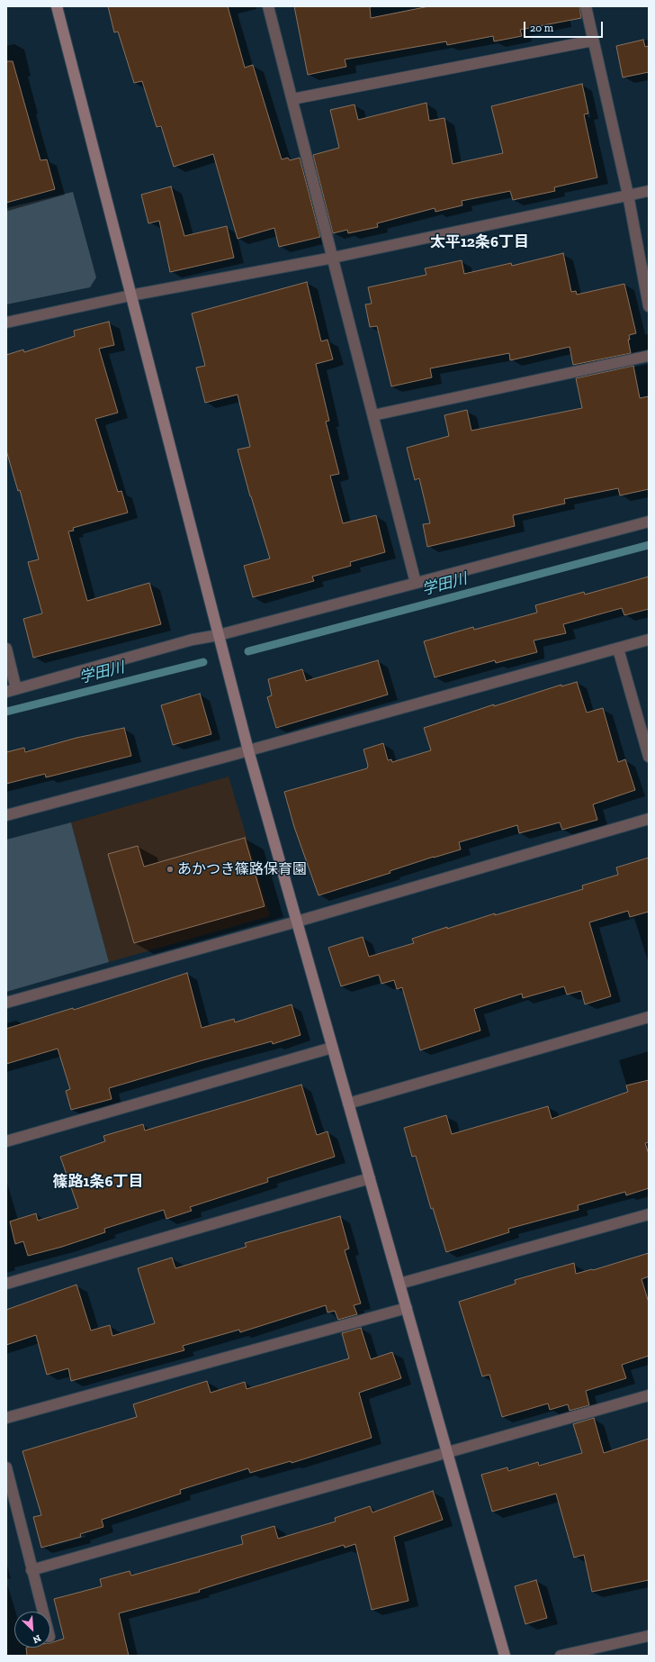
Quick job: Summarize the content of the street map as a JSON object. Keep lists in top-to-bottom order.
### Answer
{
  "districts": ["太平12条6丁目", "篠路1条6丁目"],
  "water": ["学田川"],
  "places": ["あかつき篠路保育園"],
  "scale_bar": "20 m",
  "north": "bottom right"
}
